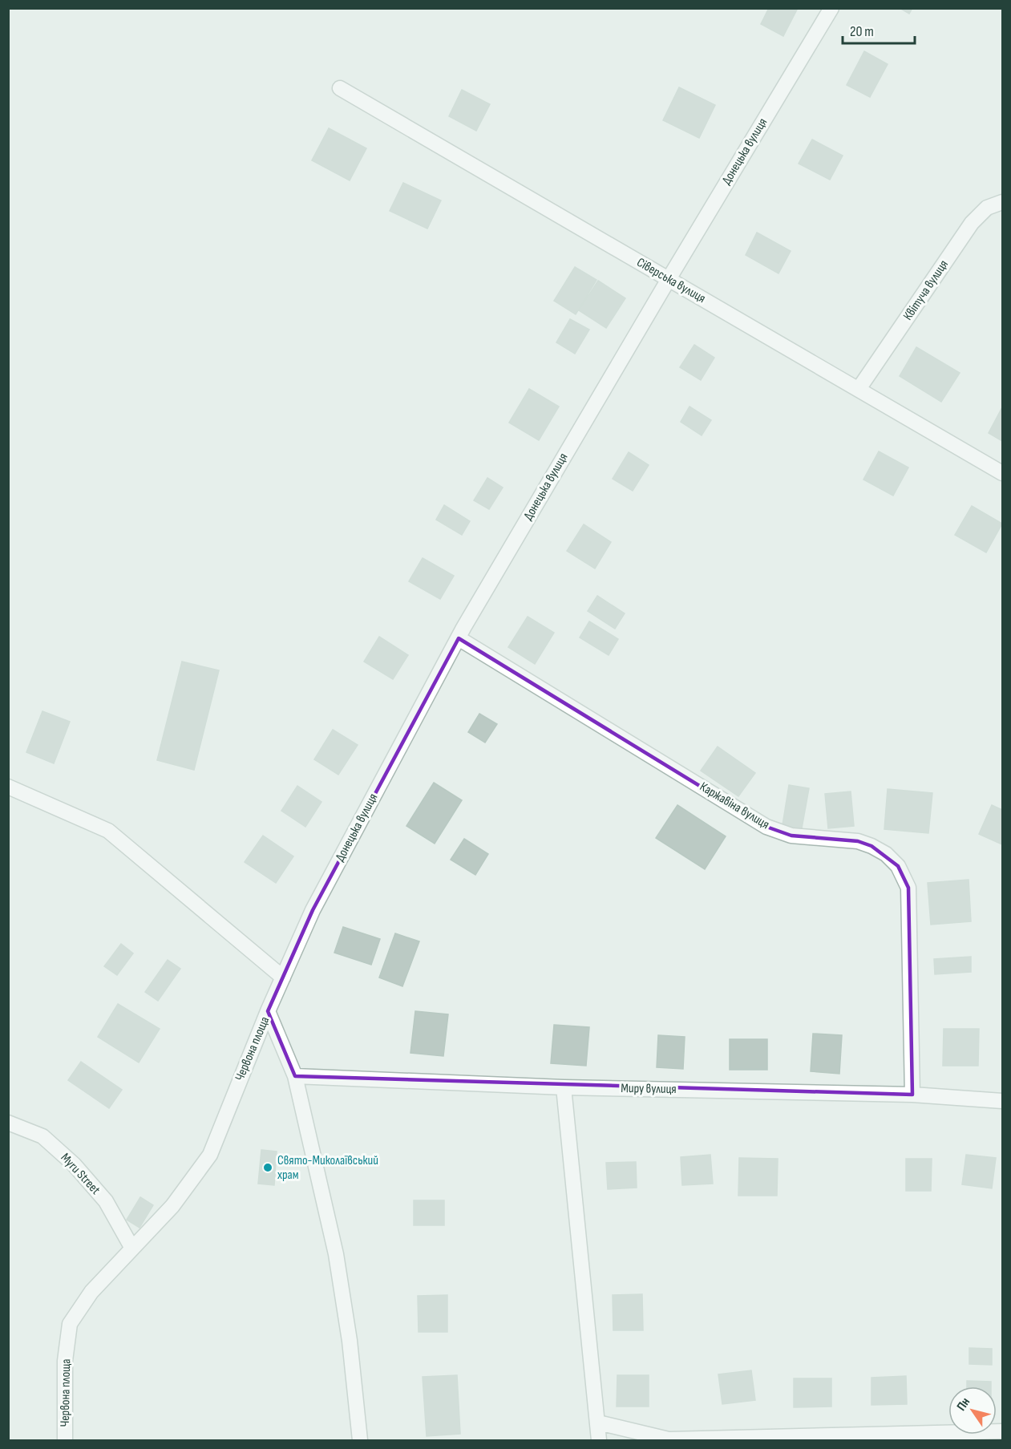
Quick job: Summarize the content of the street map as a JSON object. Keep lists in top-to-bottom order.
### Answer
{
  "streets": {
    "street": [
      "Донецька вулиця",
      "Сіверська вулиця",
      "Квітуча вулиця",
      "Каржавіна вулиця",
      "Червона площа",
      "Миру вулиця",
      "Myru Street"
    ]
  },
  "crossings": [
    ["Донецька вулиця", "Сіверська вулиця"],
    ["Донецька вулиця", "Каржавіна вулиця"],
    ["Донецька вулиця", "Червона площа"],
    ["Сіверська вулиця", "Квітуча вулиця"],
    ["Каржавіна вулиця", "Миру вулиця"],
    ["Червона площа", "Миру вулиця"],
    ["Червона площа", "Myru Street"]
  ],
  "places": ["Свято-Миколаївський храм"],
  "scale_bar": "20 m",
  "north": "top left"
}
